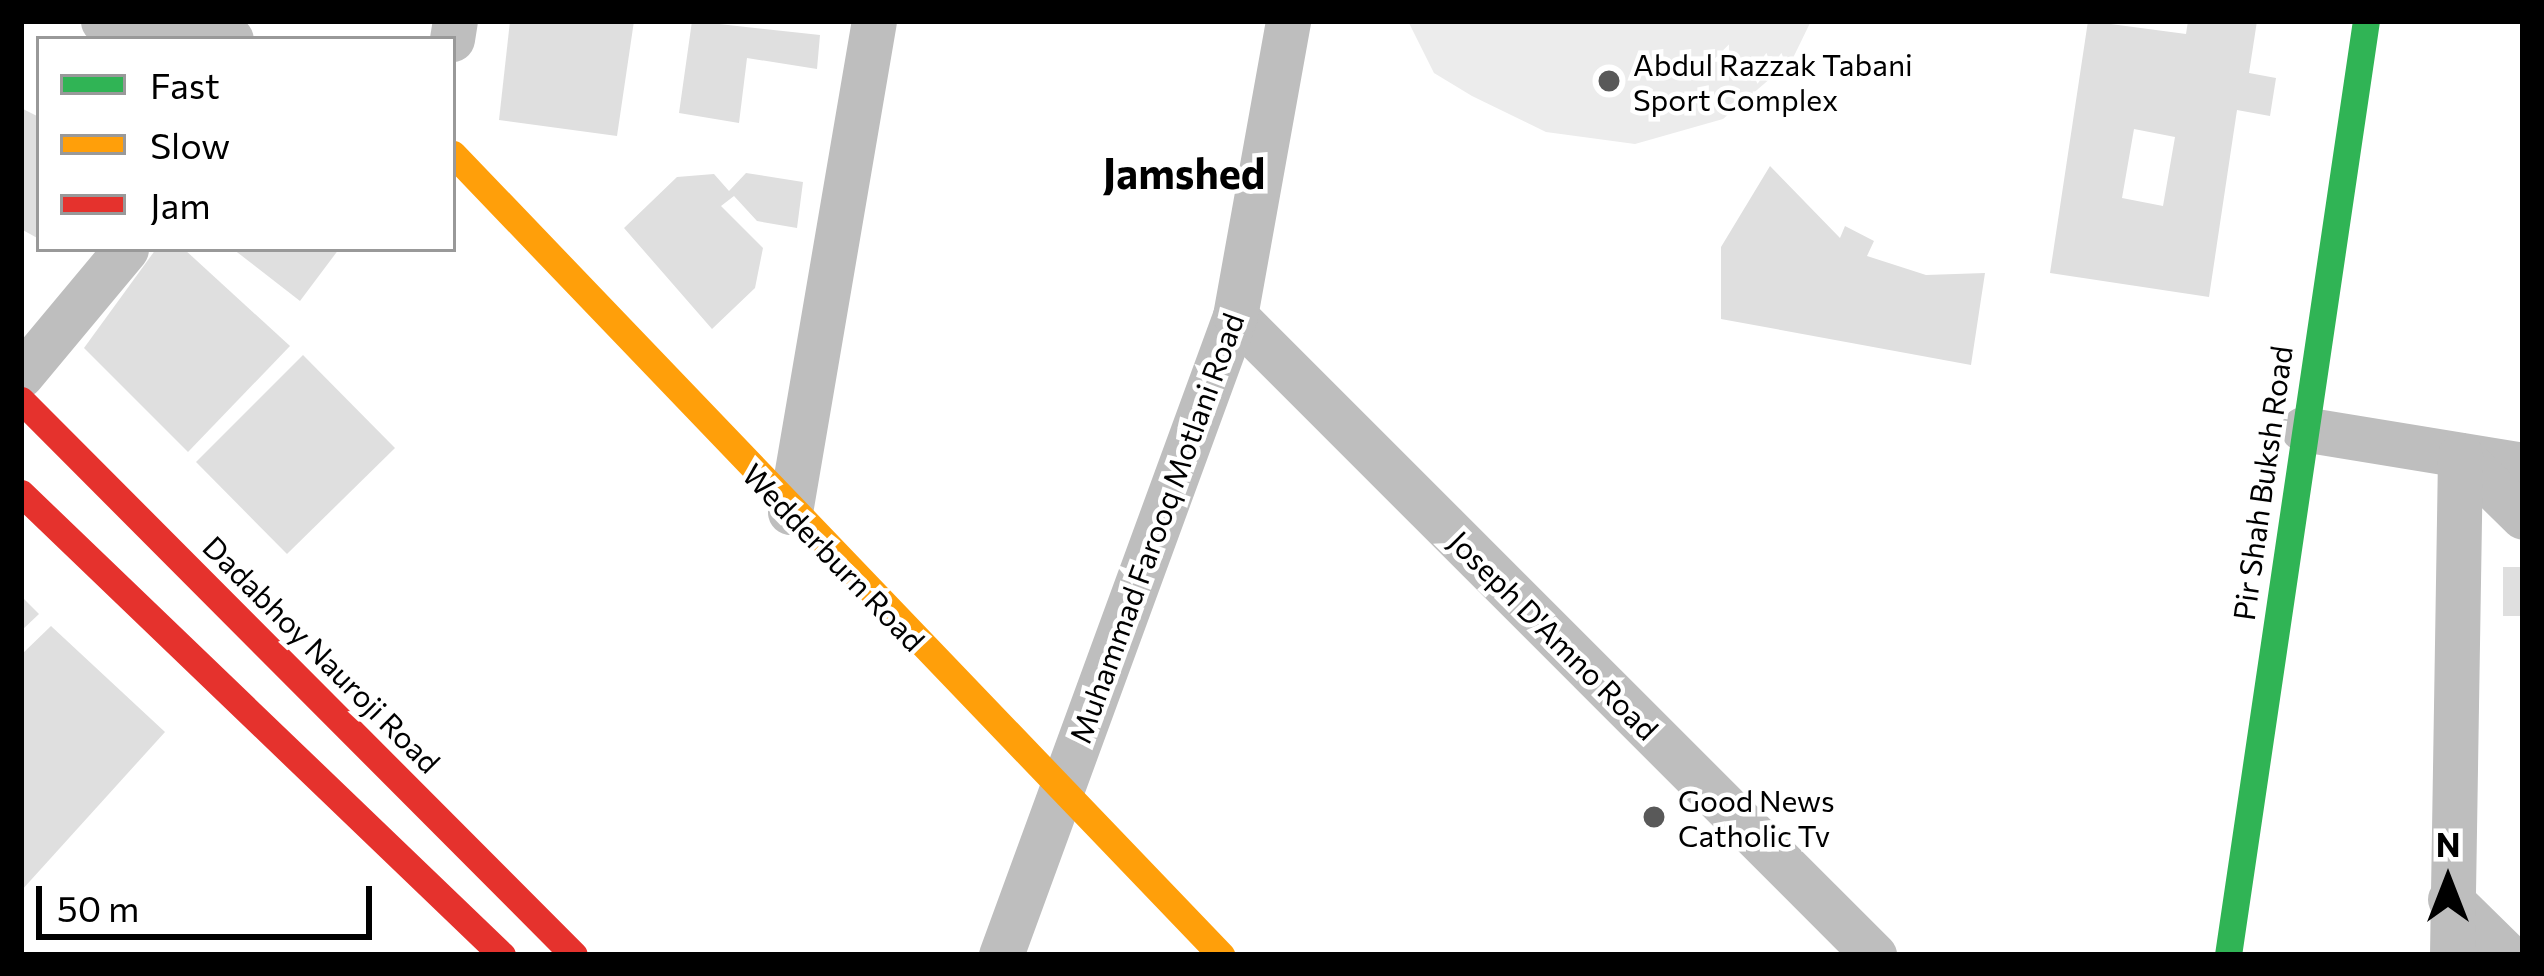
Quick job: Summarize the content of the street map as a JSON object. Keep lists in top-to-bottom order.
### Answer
{
  "streets": {
    "street": [
      "Pir Shah Buksh Road",
      "Muhammad Farooq Motlani Road",
      "Wedderburn Road",
      "Joseph D'Amno Road",
      "Dadabhoy Nauroji Road"
    ]
  },
  "crossings": [
    ["Muhammad Farooq Motlani Road", "Wedderburn Road"],
    ["Muhammad Farooq Motlani Road", "Joseph D'Amno Road"]
  ],
  "districts": ["Jamshed"],
  "places": ["Abdul Razzak Tabani Sport Complex", "Good News Catholic Tv"],
  "legend": ["Fast", "Slow", "Jam"],
  "scale_bar": "50 m",
  "north": "top"
}
